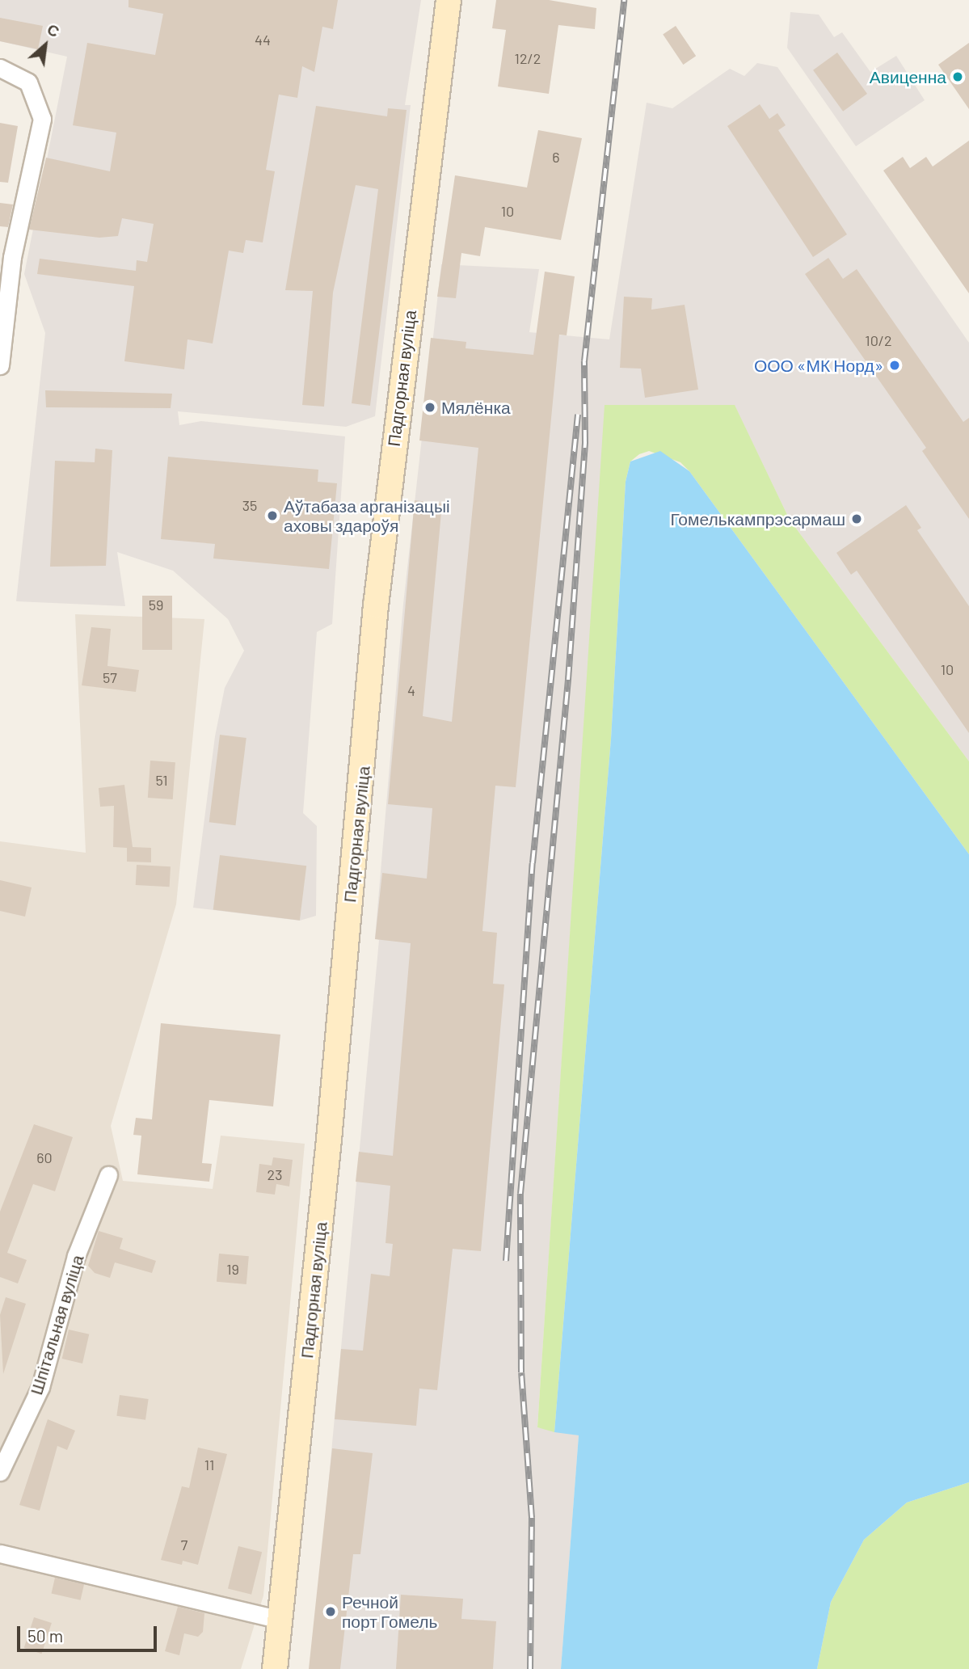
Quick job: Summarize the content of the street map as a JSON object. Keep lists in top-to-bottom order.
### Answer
{
  "streets": {
    "street": ["Падгорная вуліца", "Шпітальная вуліца"]
  },
  "places": [
    "Авиценна",
    "ООО «МК Норд»",
    "Мялёнка",
    "Аўтабаза арганізацыі аховы здароўя",
    "Гомелькампрэсармаш",
    "Речной порт Гомель"
  ],
  "house_numbers": [
    "44",
    "12/2",
    "6",
    "10",
    "10/2",
    "35",
    "59",
    "10",
    "57",
    "4",
    "51",
    "60",
    "23",
    "19",
    "11",
    "7"
  ],
  "scale_bar": "50 m",
  "north": "top right"
}
